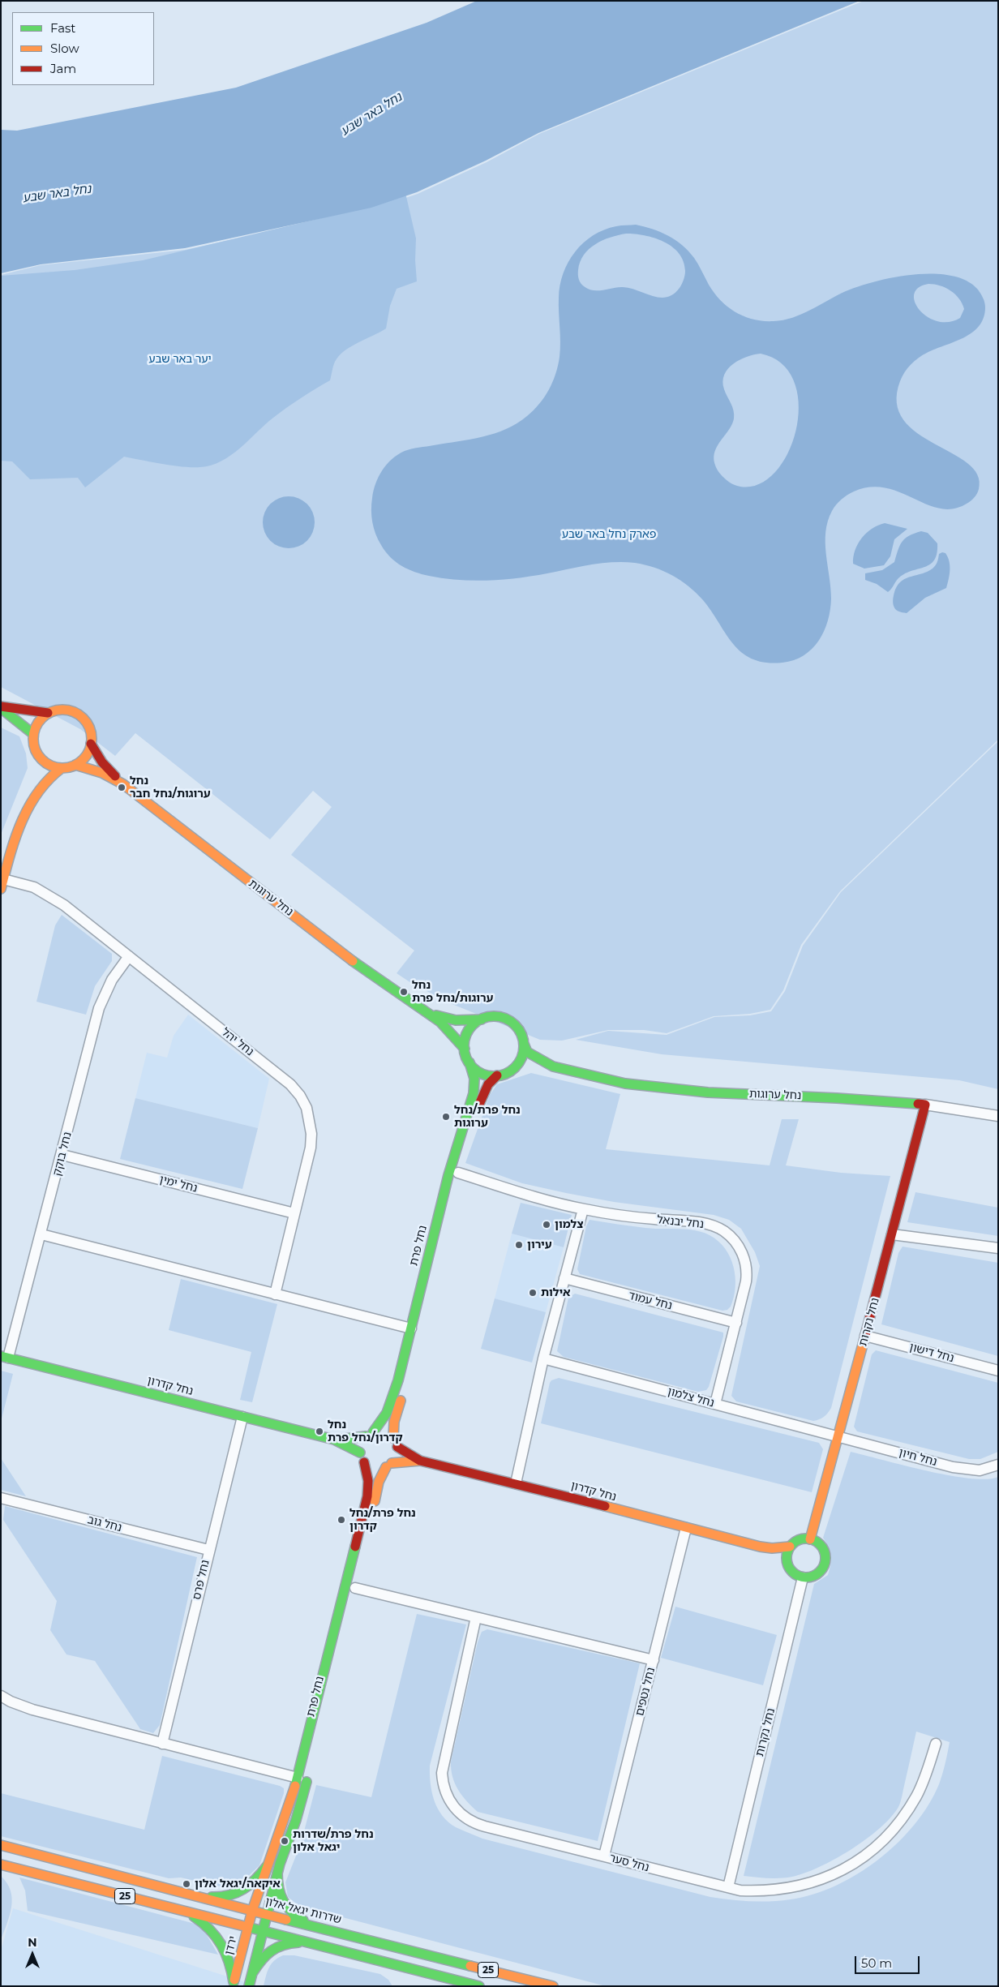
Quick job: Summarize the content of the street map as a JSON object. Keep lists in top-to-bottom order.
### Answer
{
  "streets": {
    "main road": [
      "נחל ערוגות",
      "נחל פרת",
      "נחל נקרות",
      "נחל קדרון",
      "25",
      "שדרות יגאל אלון",
      "ירדן"
    ],
    "street": [
      "נחל יהל",
      "נחל בוקק",
      "נחל ימין",
      "נחל יבנאל",
      "נחל עמוד",
      "נחל דישון",
      "נחל צלמון",
      "נחל חיון",
      "נחל גוב",
      "נחל פרס",
      "נחל נטפים",
      "נחל סער"
    ]
  },
  "crossings": [
    ["נחל ערוגות", "נחל פרת"],
    ["נחל ערוגות", "נחל נקרות"],
    ["נחל יהל", "נחל בוקק"],
    ["נחל יהל", "נחל ימין"],
    ["נחל בוקק", "נחל ימין"],
    ["נחל בוקק", "נחל קדרון"],
    ["נחל יבנאל", "נחל פרת"],
    ["נחל יבנאל", "נחל עמוד"],
    ["נחל יבנאל", "נחל צלמון"],
    ["נחל פרת", "נחל קדרון"],
    ["נחל פרת", "שדרות יגאל אלון"],
    ["נחל פרת", "ירדן"],
    ["נחל נקרות", "נחל דישון"],
    ["נחל נקרות", "נחל קדרון"],
    ["נחל נקרות", "נחל צלמון"],
    ["נחל נקרות", "נחל חיון"],
    ["נחל נקרות", "נחל סער"],
    ["נחל קדרון", "נחל פרס"],
    ["נחל קדרון", "נחל נטפים"],
    ["נחל צלמון", "נחל חיון"],
    ["נחל גוב", "נחל פרס"],
    ["נחל נטפים", "נחל סער"],
    ["25", "ירדן"],
    ["שדרות יגאל אלון", "ירדן"]
  ],
  "water": ["נחל באר שבע"],
  "parks": ["יער באר שבע", "פארק נחל באר שבע"],
  "places": [
    "נחל ערוגות/נחל חבר",
    "נחל ערוגות/נחל פרת",
    "נחל פרת/נחל ערוגות",
    "צלמון",
    "עירון",
    "אילות",
    "נחל קדרון/נחל פרת",
    "נחל פרת/נחל קדרון",
    "נחל פרת/שדרות יגאל אלון",
    "איקאה/יגאל אלון"
  ],
  "legend": ["Fast", "Slow", "Jam"],
  "scale_bar": "50 m",
  "north": "top"
}
